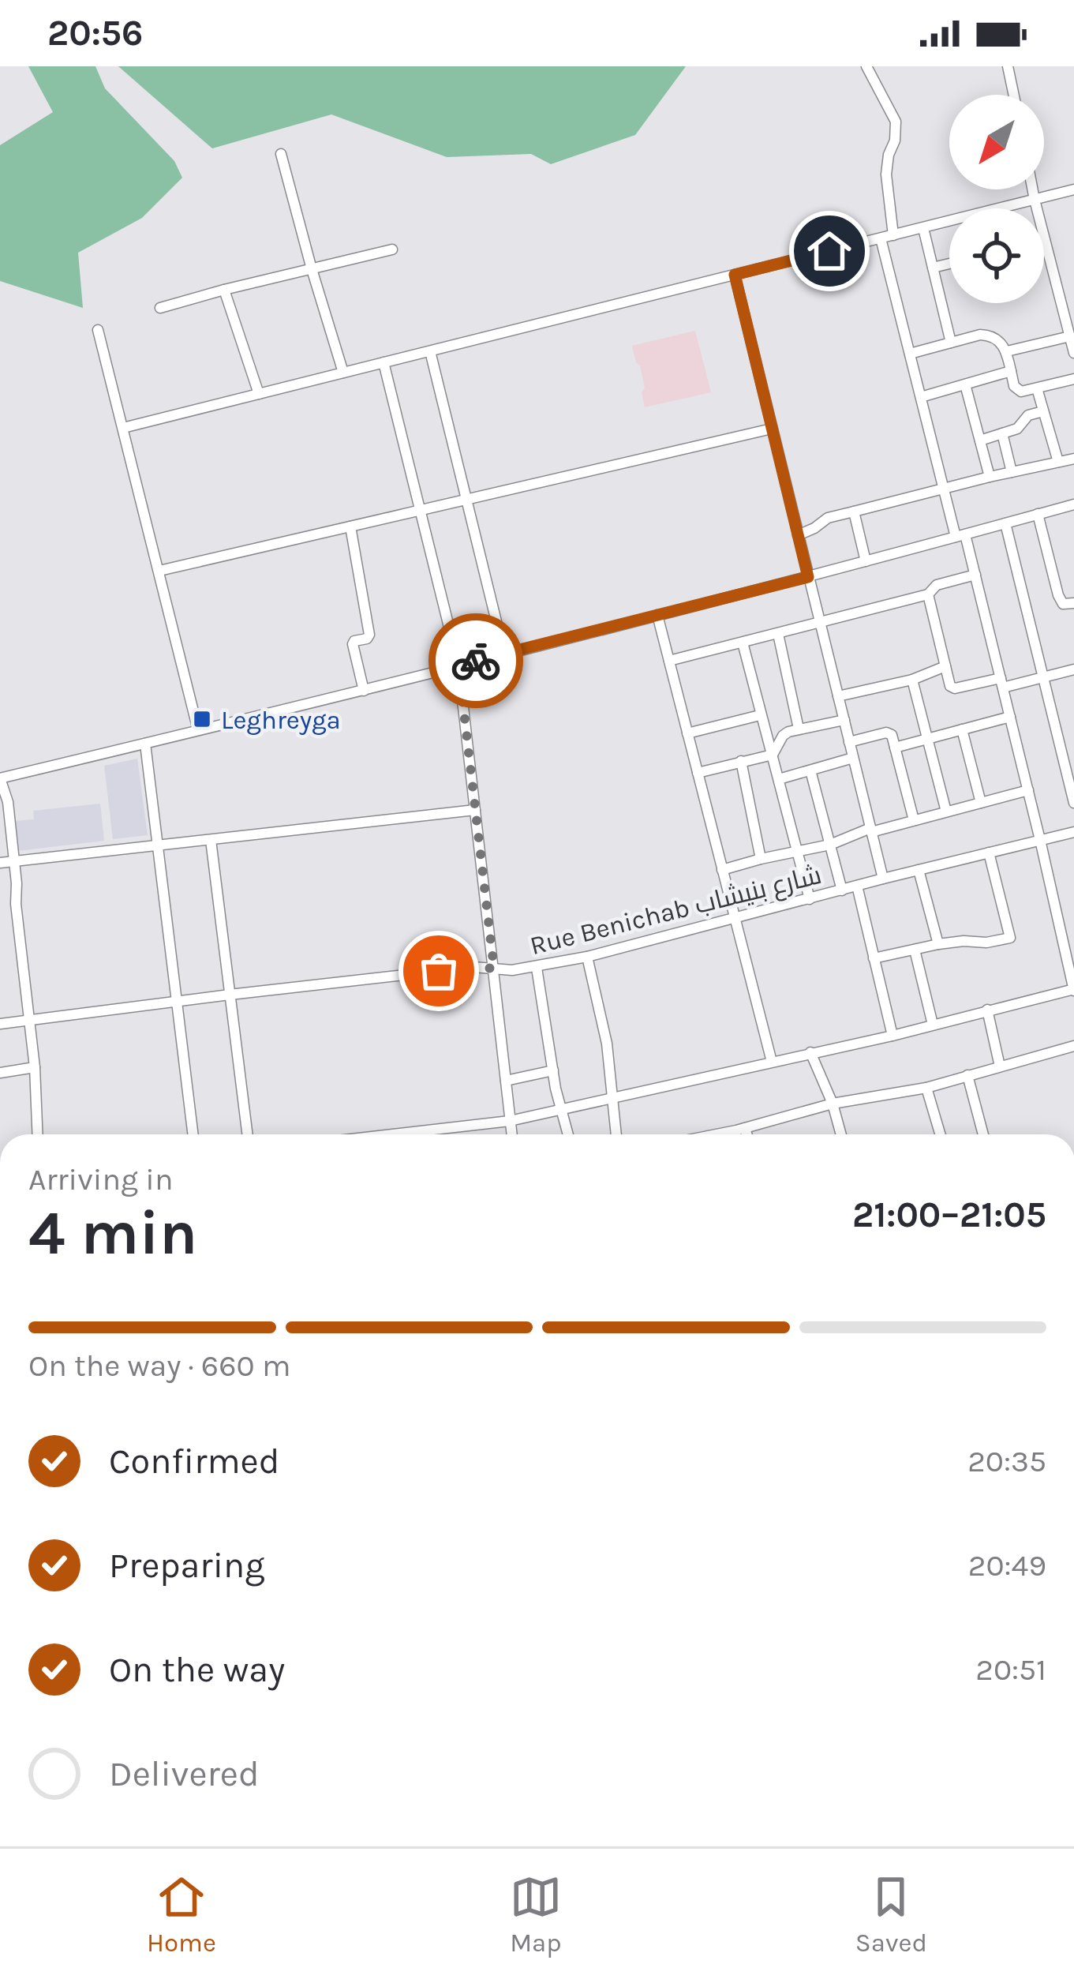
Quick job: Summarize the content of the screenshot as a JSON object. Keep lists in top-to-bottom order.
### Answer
{
  "streets": {
    "street": ["Rue Benichab شارع بنيشاب"]
  },
  "places": {
    "transit": ["Leghreyga"]
  },
  "north": "bottom left",
  "page": {
    "status": "20:56",
    "heading": ["4 min", "Arriving in", "21:00–21:05"],
    "bar": "On the way · 660 m",
    "list": [
      ["Confirmed", "20:35"],
      ["Preparing", "20:49"],
      ["On the way", "20:51"],
      "Delivered"
    ],
    "tabs": ["Home", "Map", "Saved"]
  }
}
